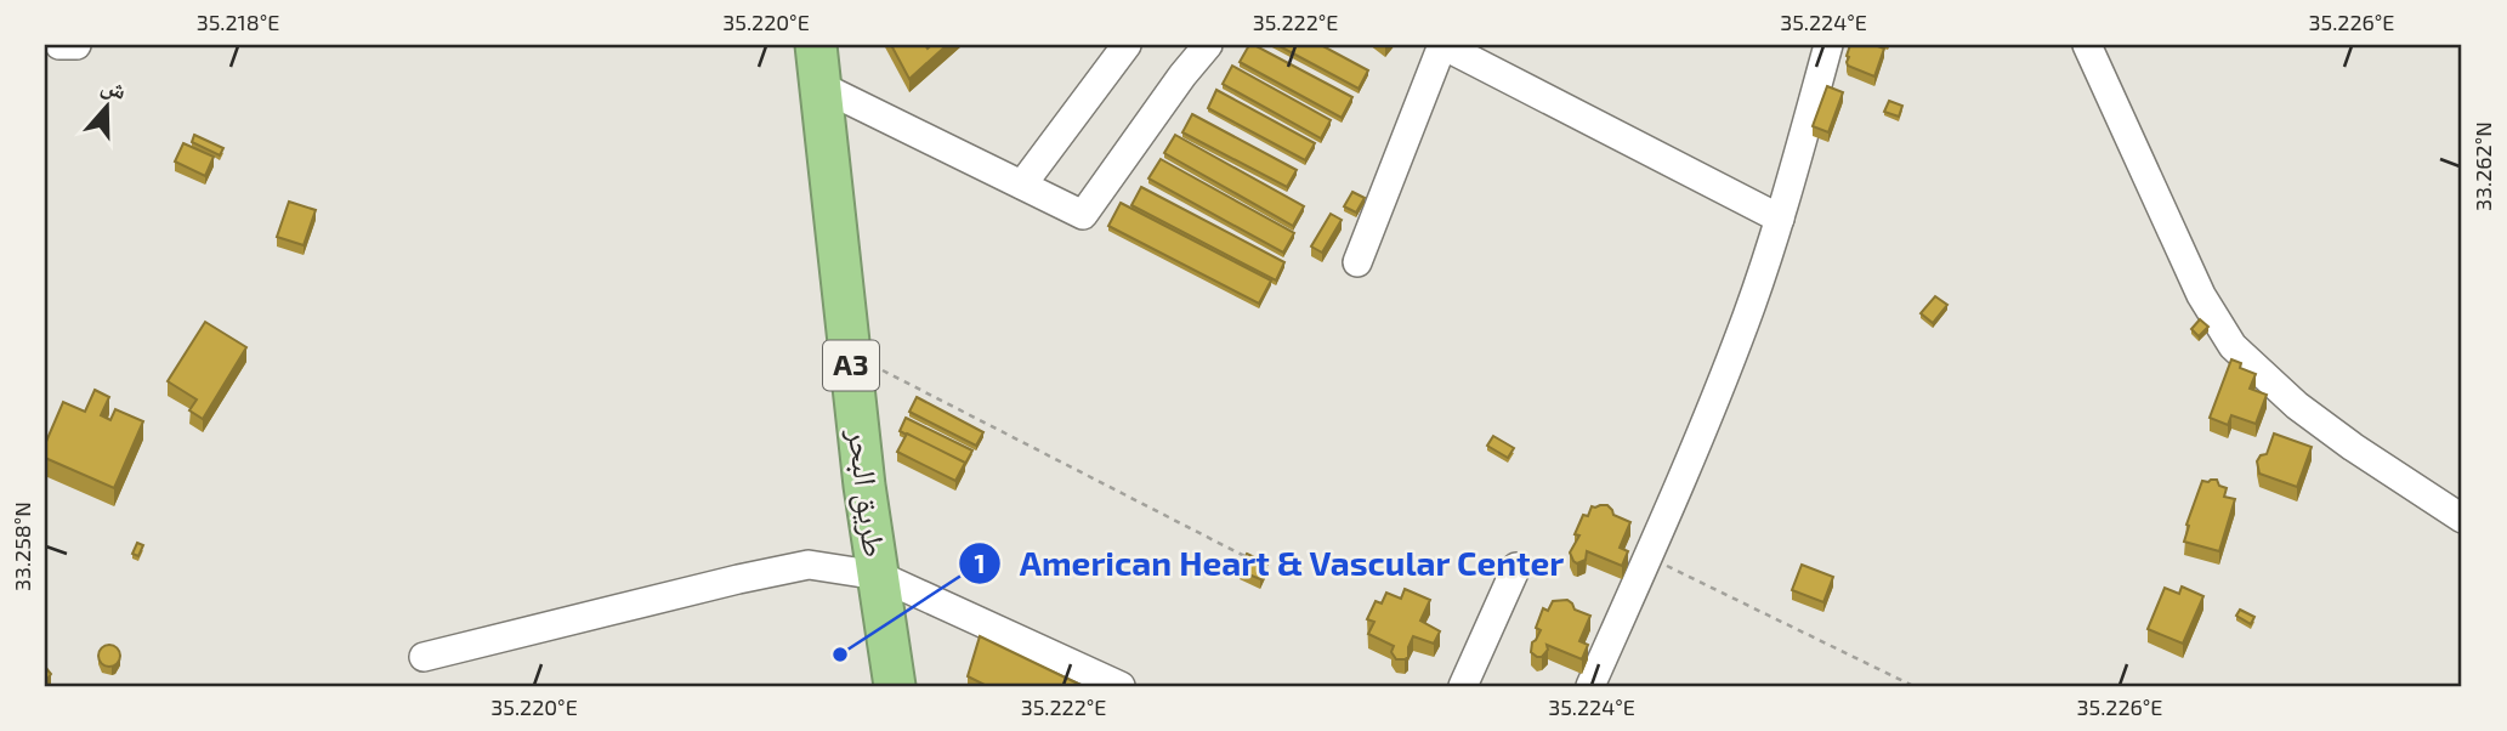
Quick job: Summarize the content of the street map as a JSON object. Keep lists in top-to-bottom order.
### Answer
{
  "streets": {
    "highway": ["A3", "طريق البحر"]
  },
  "places": ["American Heart & Vascular Center"],
  "north": "top",
  "coordinates": [
    "35.218°E",
    "35.220°E",
    "35.222°E",
    "35.224°E",
    "35.226°E",
    "33.262°N",
    "33.258°N"
  ]
}
